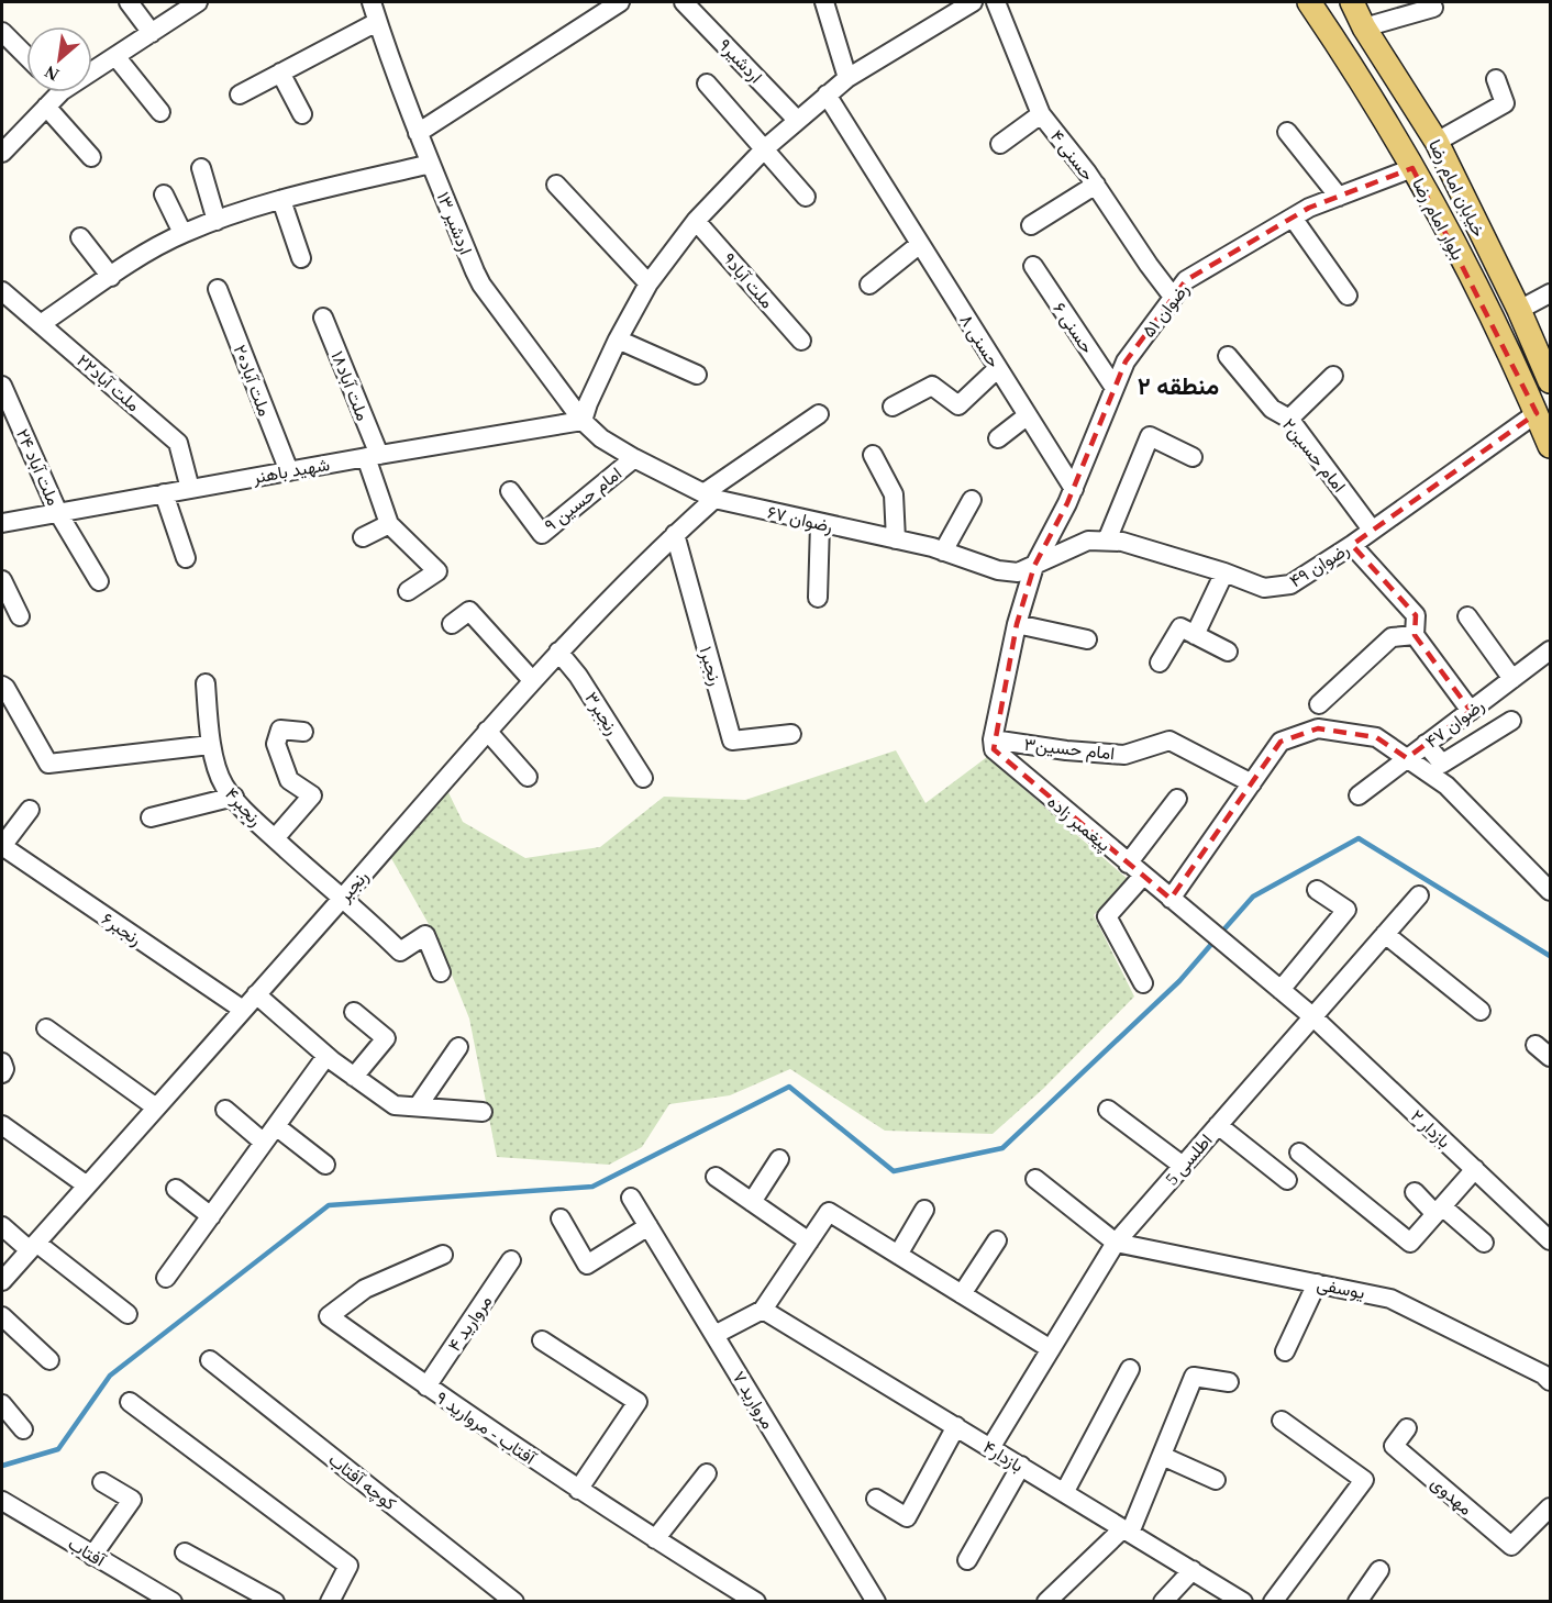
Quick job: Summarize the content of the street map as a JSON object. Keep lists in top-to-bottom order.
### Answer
{
  "streets": {
    "main road": ["خیابان امام رضا", "بلوار امام رضا"],
    "street": [
      "اردشیر۹",
      "حسنی ۴",
      "اردشیر ۱۳",
      "ملت آباد۹",
      "رضوان ۵۱",
      "حسنی ۶",
      "حسنی ۸",
      "ملت آباد۲۰",
      "ملت آباد۲۲",
      "ملت آباد۱۸",
      "امام حسین۲",
      "ملت آباد ۲۴",
      "شهید باهنر",
      "امام حسین ۹",
      "رضوان ۶۷",
      "رضوان ۴۹",
      "رنجبر۱",
      "رنجبر۳",
      "رضوان ۴۷",
      "امام حسین۳",
      "رنجبر۴",
      "پیغمبر زاده",
      "رنجبر",
      "رنجبر۶",
      "بازدار ۲",
      "اطلسی 5",
      "یوسفی",
      "مروارید ۴",
      "مروارید ۷",
      "آفتاب - مروارید ۹",
      "بازدار۴",
      "کوچه آفتاب",
      "مهدوی",
      "آفتاب"
    ]
  },
  "crossings": [
    ["حسنی ۴", "رضوان ۵۱"],
    ["بلوار امام رضا", "رضوان ۵۱"],
    ["بلوار امام رضا", "رضوان ۴۹"],
    ["اردشیر ۱۳", "شهید باهنر"],
    ["اردشیر ۱۳", "رضوان ۶۷"],
    ["رضوان ۵۱", "حسنی ۶"],
    ["رضوان ۵۱", "حسنی ۸"],
    ["رضوان ۵۱", "رضوان ۶۷"],
    ["رضوان ۵۱", "رضوان ۴۹"],
    ["ملت آباد۲۰", "شهید باهنر"],
    ["ملت آباد۲۲", "شهید باهنر"],
    ["ملت آباد۱۸", "شهید باهنر"],
    ["امام حسین۲", "رضوان ۴۹"],
    ["ملت آباد ۲۴", "شهید باهنر"],
    ["شهید باهنر", "رضوان ۶۷"],
    ["امام حسین ۹", "رضوان ۶۷"],
    ["رضوان ۶۷", "رضوان ۴۹"],
    ["رضوان ۶۷", "رنجبر"],
    ["رنجبر۱", "رنجبر"],
    ["رنجبر۳", "رنجبر"],
    ["امام حسین۳", "پیغمبر زاده"],
    ["رنجبر۴", "رنجبر"],
    ["پیغمبر زاده", "بازدار ۲"],
    ["پیغمبر زاده", "اطلسی 5"],
    ["رنجبر", "رنجبر۶"],
    ["بازدار ۲", "اطلسی 5"],
    ["اطلسی 5", "یوسفی"],
    ["اطلسی 5", "بازدار۴"],
    ["مروارید ۴", "آفتاب - مروارید ۹"]
  ],
  "districts": ["منطقه ۲"],
  "north": "bottom left"
}
